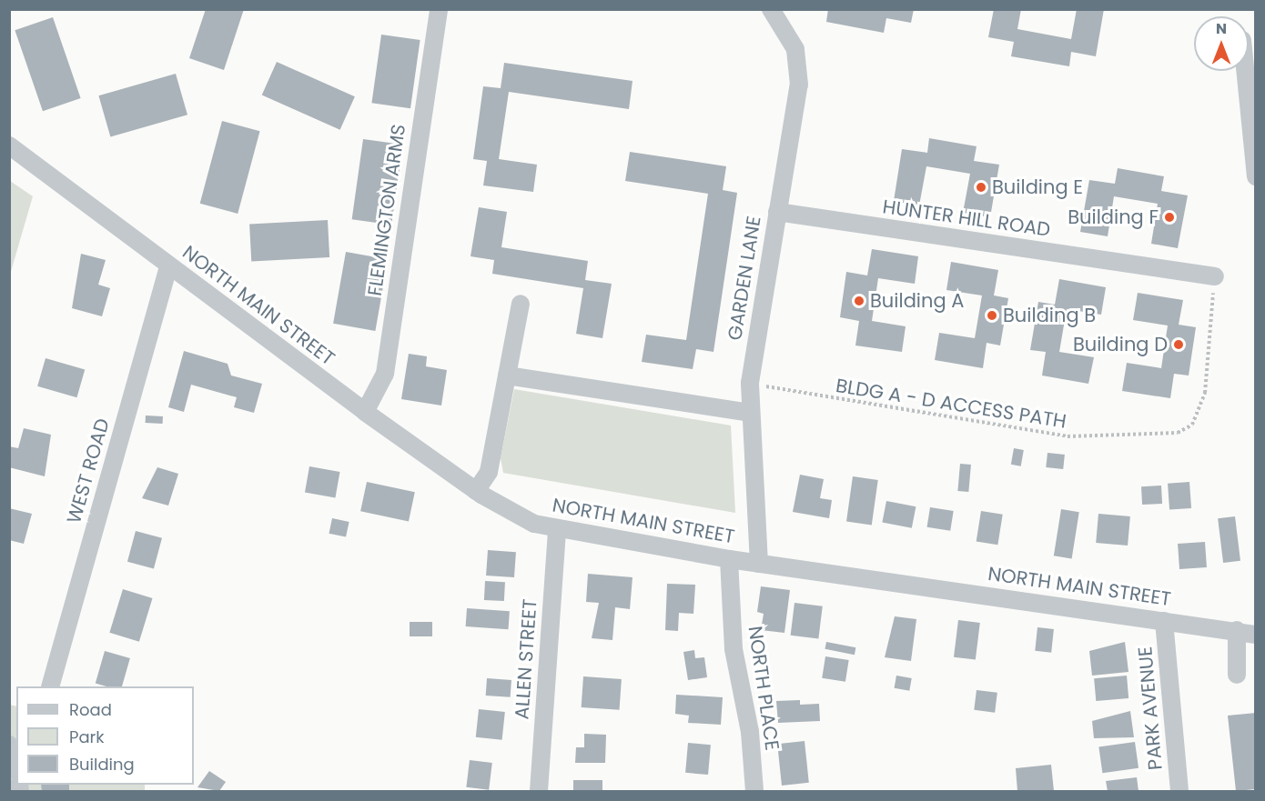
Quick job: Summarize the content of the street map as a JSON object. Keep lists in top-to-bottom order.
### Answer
{
  "streets": {
    "street": [
      "FLEMINGTON ARMS",
      "HUNTER HILL ROAD",
      "GARDEN LANE",
      "NORTH MAIN STREET",
      "WEST ROAD",
      "ALLEN STREET",
      "NORTH PLACE",
      "PARK AVENUE"
    ],
    "path": ["BLDG A - D ACCESS PATH"]
  },
  "crossings": [
    ["FLEMINGTON ARMS", "NORTH MAIN STREET"],
    ["HUNTER HILL ROAD", "GARDEN LANE"],
    ["HUNTER HILL ROAD", "BLDG A - D ACCESS PATH"],
    ["GARDEN LANE", "NORTH MAIN STREET"],
    ["GARDEN LANE", "BLDG A - D ACCESS PATH"],
    ["NORTH MAIN STREET", "WEST ROAD"],
    ["NORTH MAIN STREET", "ALLEN STREET"],
    ["NORTH MAIN STREET", "NORTH PLACE"],
    ["NORTH MAIN STREET", "PARK AVENUE"]
  ],
  "places": [
    "Building E",
    "Building F",
    "Building A",
    "Building B",
    "Building D"
  ],
  "legend": ["Road", "Park", "Building"],
  "north": "top"
}
